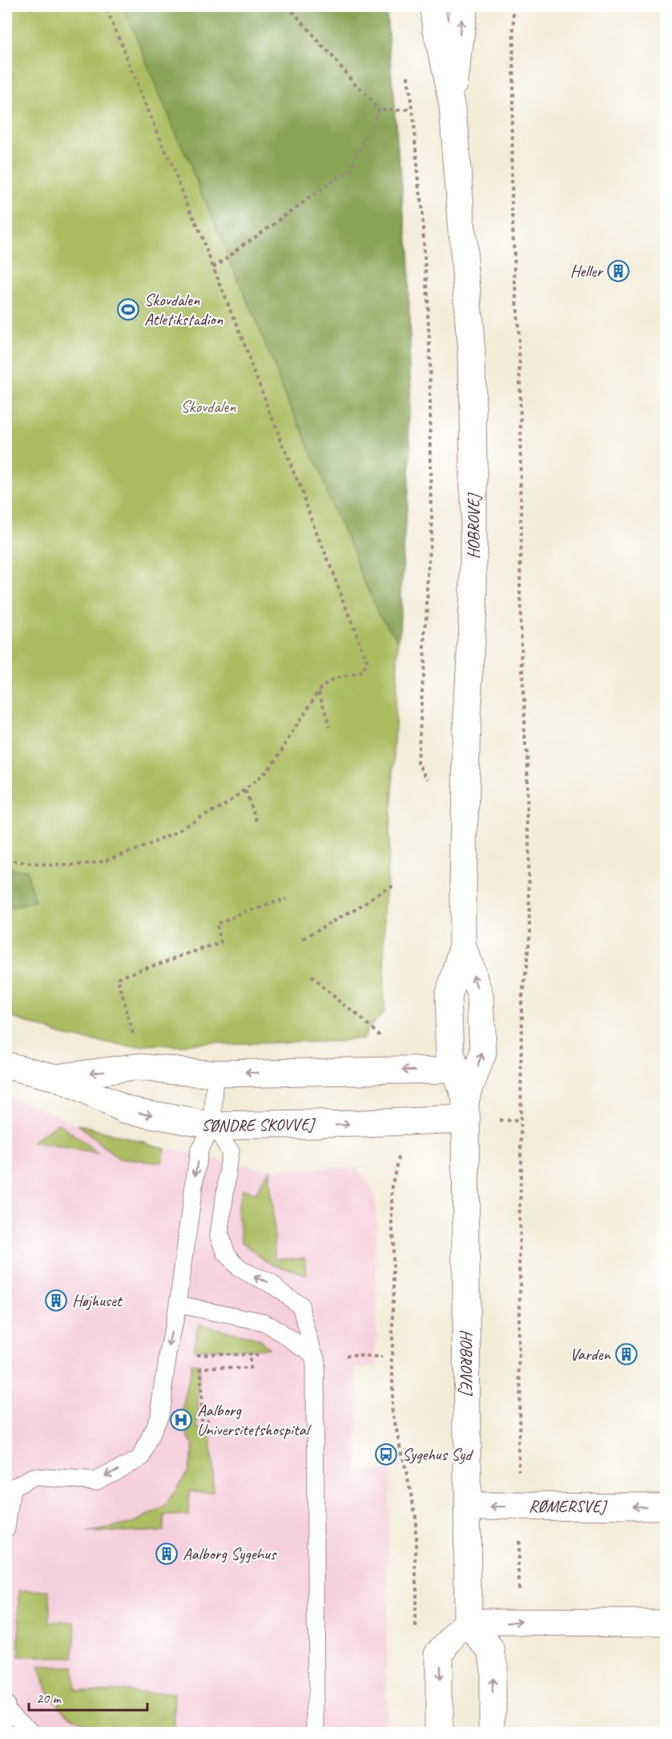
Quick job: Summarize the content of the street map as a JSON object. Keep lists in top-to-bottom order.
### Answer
{
  "streets": {
    "main road": ["HOBROVEJ", "SØNDRE SKOVVEJ", "RØMERSVEJ"]
  },
  "crossings": [
    ["HOBROVEJ", "SØNDRE SKOVVEJ"],
    ["HOBROVEJ", "RØMERSVEJ"]
  ],
  "parks": ["Skovdalen"],
  "places": {
    "building": [
      "Heller",
      "Højhuset",
      "Varden",
      "Aalborg Sygehus"
    ],
    "sports": ["Skovdalen Atletikstadion"],
    "hospital": ["Aalborg Universitetshospital"],
    "bus stop": ["Sygehus Syd"]
  },
  "scale_bar": "20 m"
}
